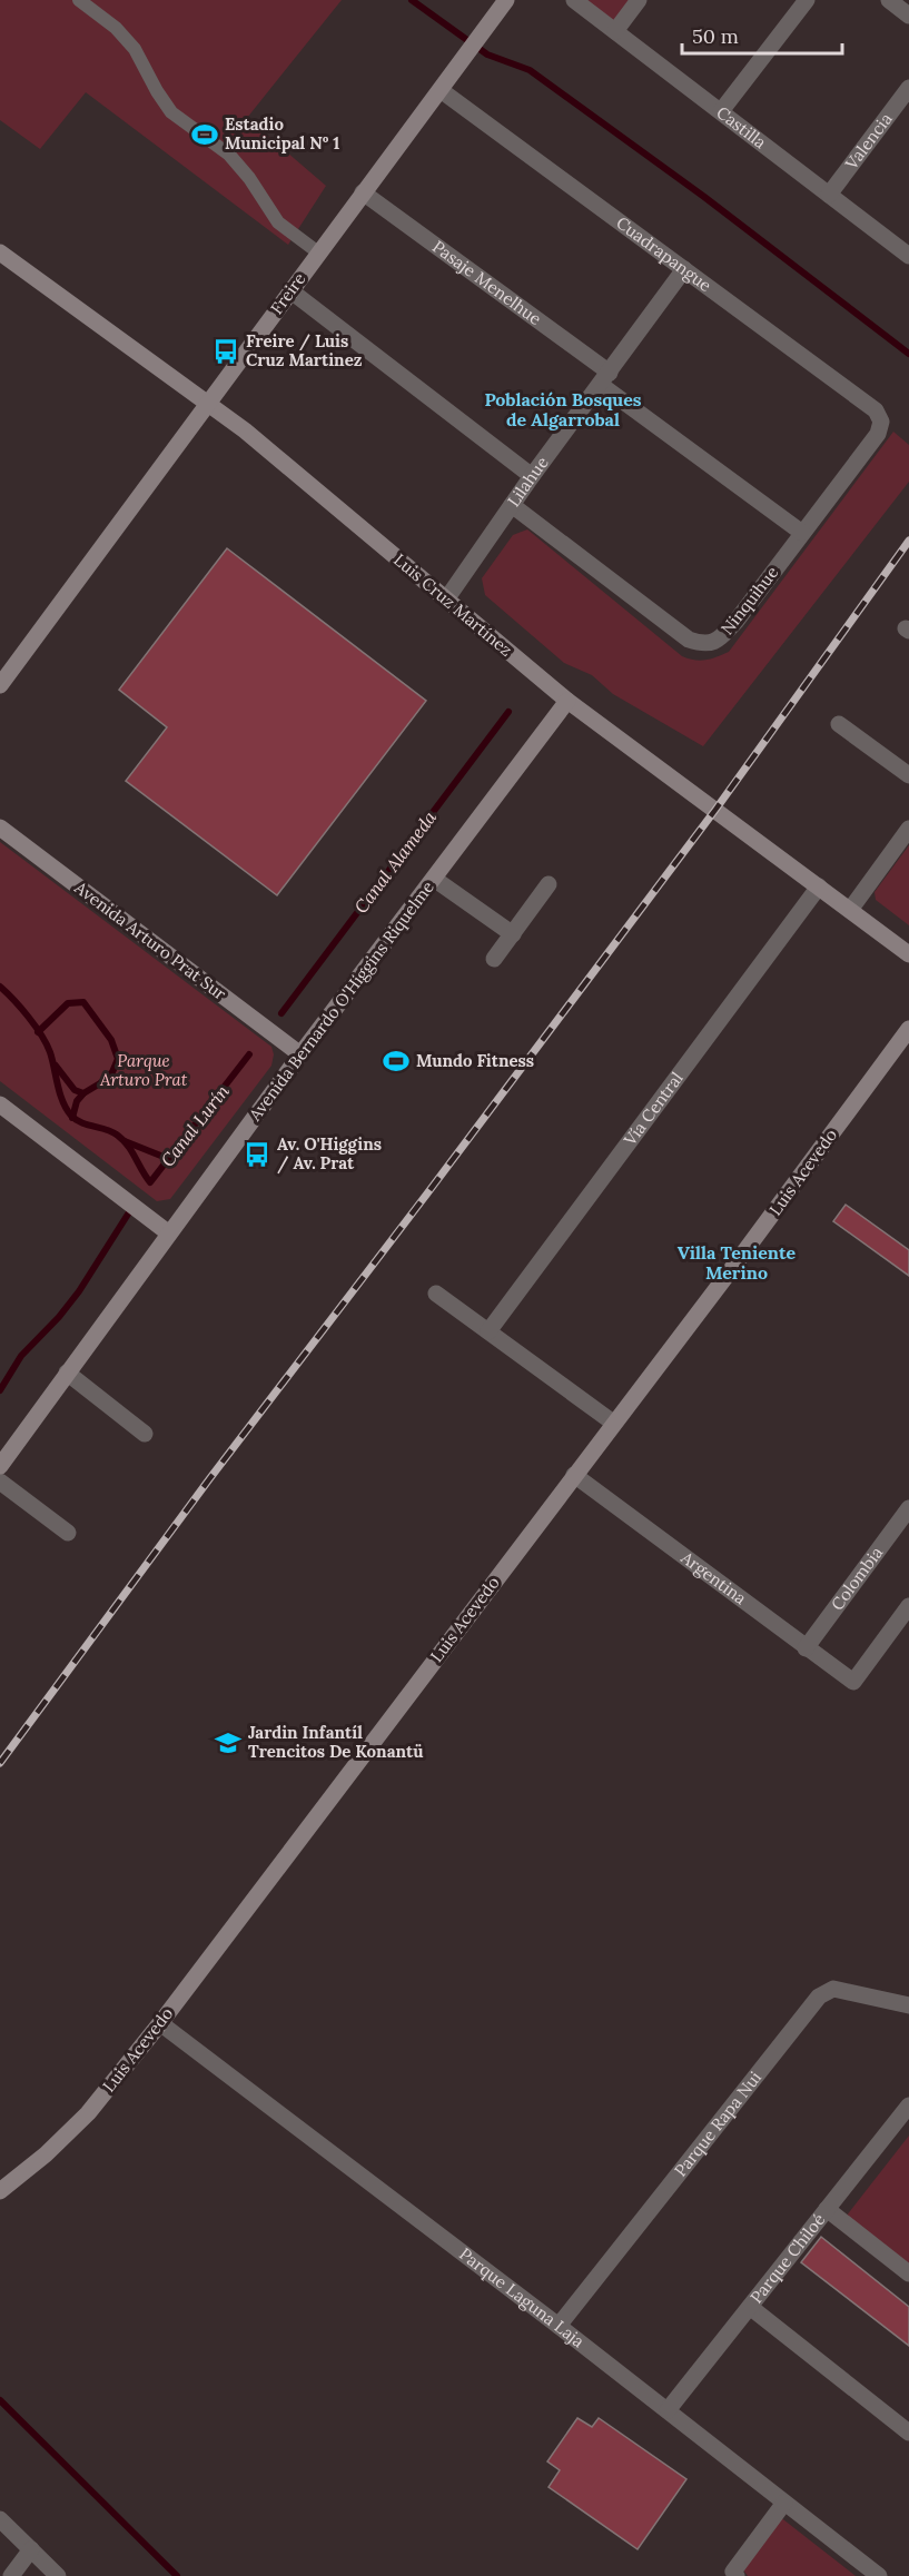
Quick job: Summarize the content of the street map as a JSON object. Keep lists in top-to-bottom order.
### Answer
{
  "streets": {
    "main road": [
      "Freire",
      "Luis Cruz Martínez",
      "Avenida Arturo Prat Sur",
      "Avenida Bernardo O'Higgins Riquelme",
      "Luis Acevedo"
    ],
    "street": [
      "Castilla",
      "Valencia",
      "Cuadrapangue",
      "Pasaje Menelhue",
      "Lilahue",
      "Ninquihue",
      "Vía Central",
      "Colombia",
      "Argentina",
      "Parque Rapa Nui",
      "Parque Chiloé",
      "Parque Laguna Laja"
    ]
  },
  "crossings": [
    ["Castilla", "Valencia"],
    ["Cuadrapangue", "Freire"],
    ["Cuadrapangue", "Lilahue"],
    ["Cuadrapangue", "Ninquihue"],
    ["Pasaje Menelhue", "Freire"],
    ["Pasaje Menelhue", "Lilahue"],
    ["Pasaje Menelhue", "Ninquihue"],
    ["Freire", "Luis Cruz Martínez"],
    ["Lilahue", "Ninquihue"],
    ["Lilahue", "Luis Cruz Martínez"],
    ["Luis Cruz Martínez", "Avenida Bernardo O'Higgins Riquelme"],
    ["Luis Cruz Martínez", "Vía Central"],
    ["Avenida Arturo Prat Sur", "Avenida Bernardo O'Higgins Riquelme"],
    ["Luis Acevedo", "Argentina"],
    ["Luis Acevedo", "Parque Laguna Laja"],
    ["Colombia", "Argentina"],
    ["Parque Rapa Nui", "Parque Laguna Laja"],
    ["Parque Chiloé", "Parque Laguna Laja"]
  ],
  "districts": ["Población Bosques de Algarrobal", "Villa Teniente Merino"],
  "water": ["Canal Alameda", "Canal Lurín"],
  "parks": ["Parque Arturo Prat"],
  "places": {
    "sports": ["Estadio Municipal Nº 1", "Mundo Fitness"],
    "bus stop": ["Freire / Luis Cruz Martinez", "Av. O'Higgins / Av. Prat"],
    "school or university": ["Jardin Infantíl Trencitos De Konantü"]
  },
  "scale_bar": "50 m"
}
